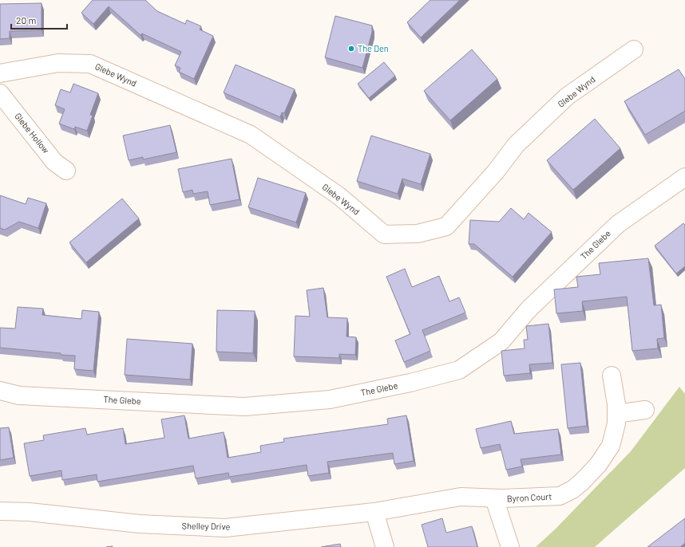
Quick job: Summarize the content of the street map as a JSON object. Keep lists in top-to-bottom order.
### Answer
{
  "streets": {
    "street": [
      "Glebe Wynd",
      "Glebe Hollow",
      "The Glebe",
      "Byron Court",
      "Shelley Drive"
    ]
  },
  "crossings": [
    ["Byron Court", "Shelley Drive"]
  ],
  "places": ["The Den"],
  "scale_bar": "20 m"
}
